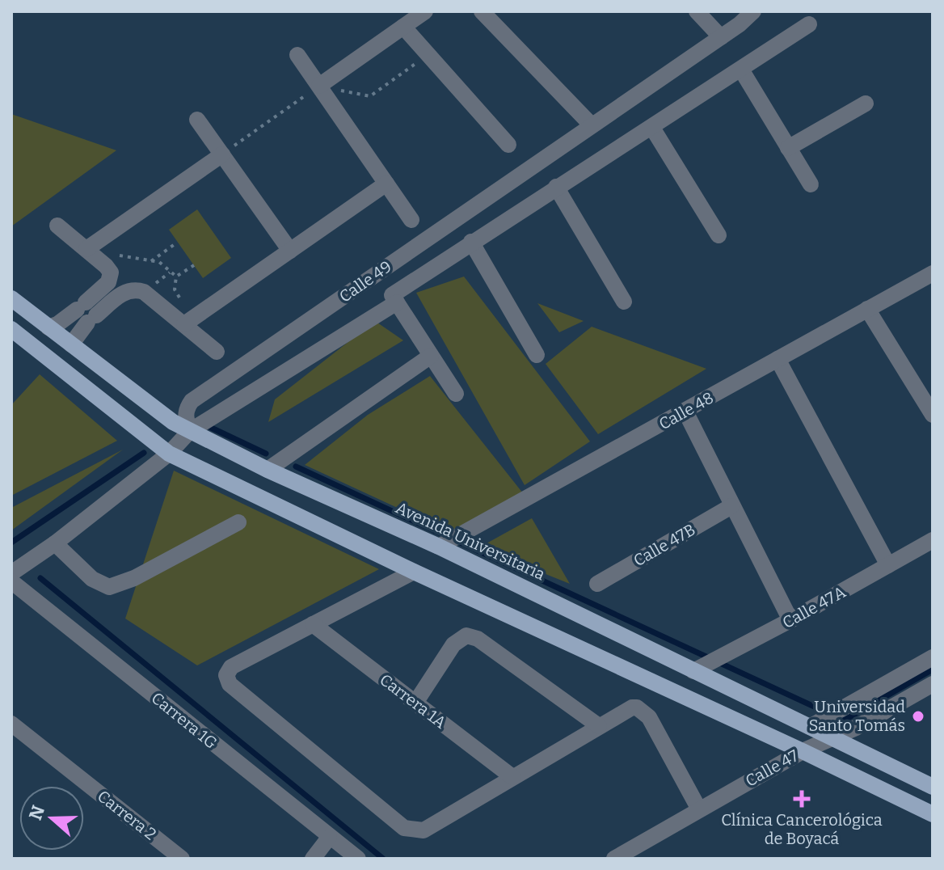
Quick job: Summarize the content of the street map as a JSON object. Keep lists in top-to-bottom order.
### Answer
{
  "streets": {
    "main road": ["Avenida Universitaria"],
    "street": [
      "Calle 49",
      "Calle 48",
      "Calle 47B",
      "Calle 47A",
      "Carrera 1A",
      "Carrera 1G",
      "Calle 47",
      "Carrera 2"
    ]
  },
  "crossings": [
    ["Calle 49", "Avenida Universitaria"],
    ["Calle 48", "Avenida Universitaria"],
    ["Avenida Universitaria", "Calle 47A"],
    ["Avenida Universitaria", "Calle 47"]
  ],
  "places": {
    "other": ["Universidad Santo Tomás"],
    "health": ["Clínica Cancerológica de Boyacá"]
  },
  "north": "left"
}
